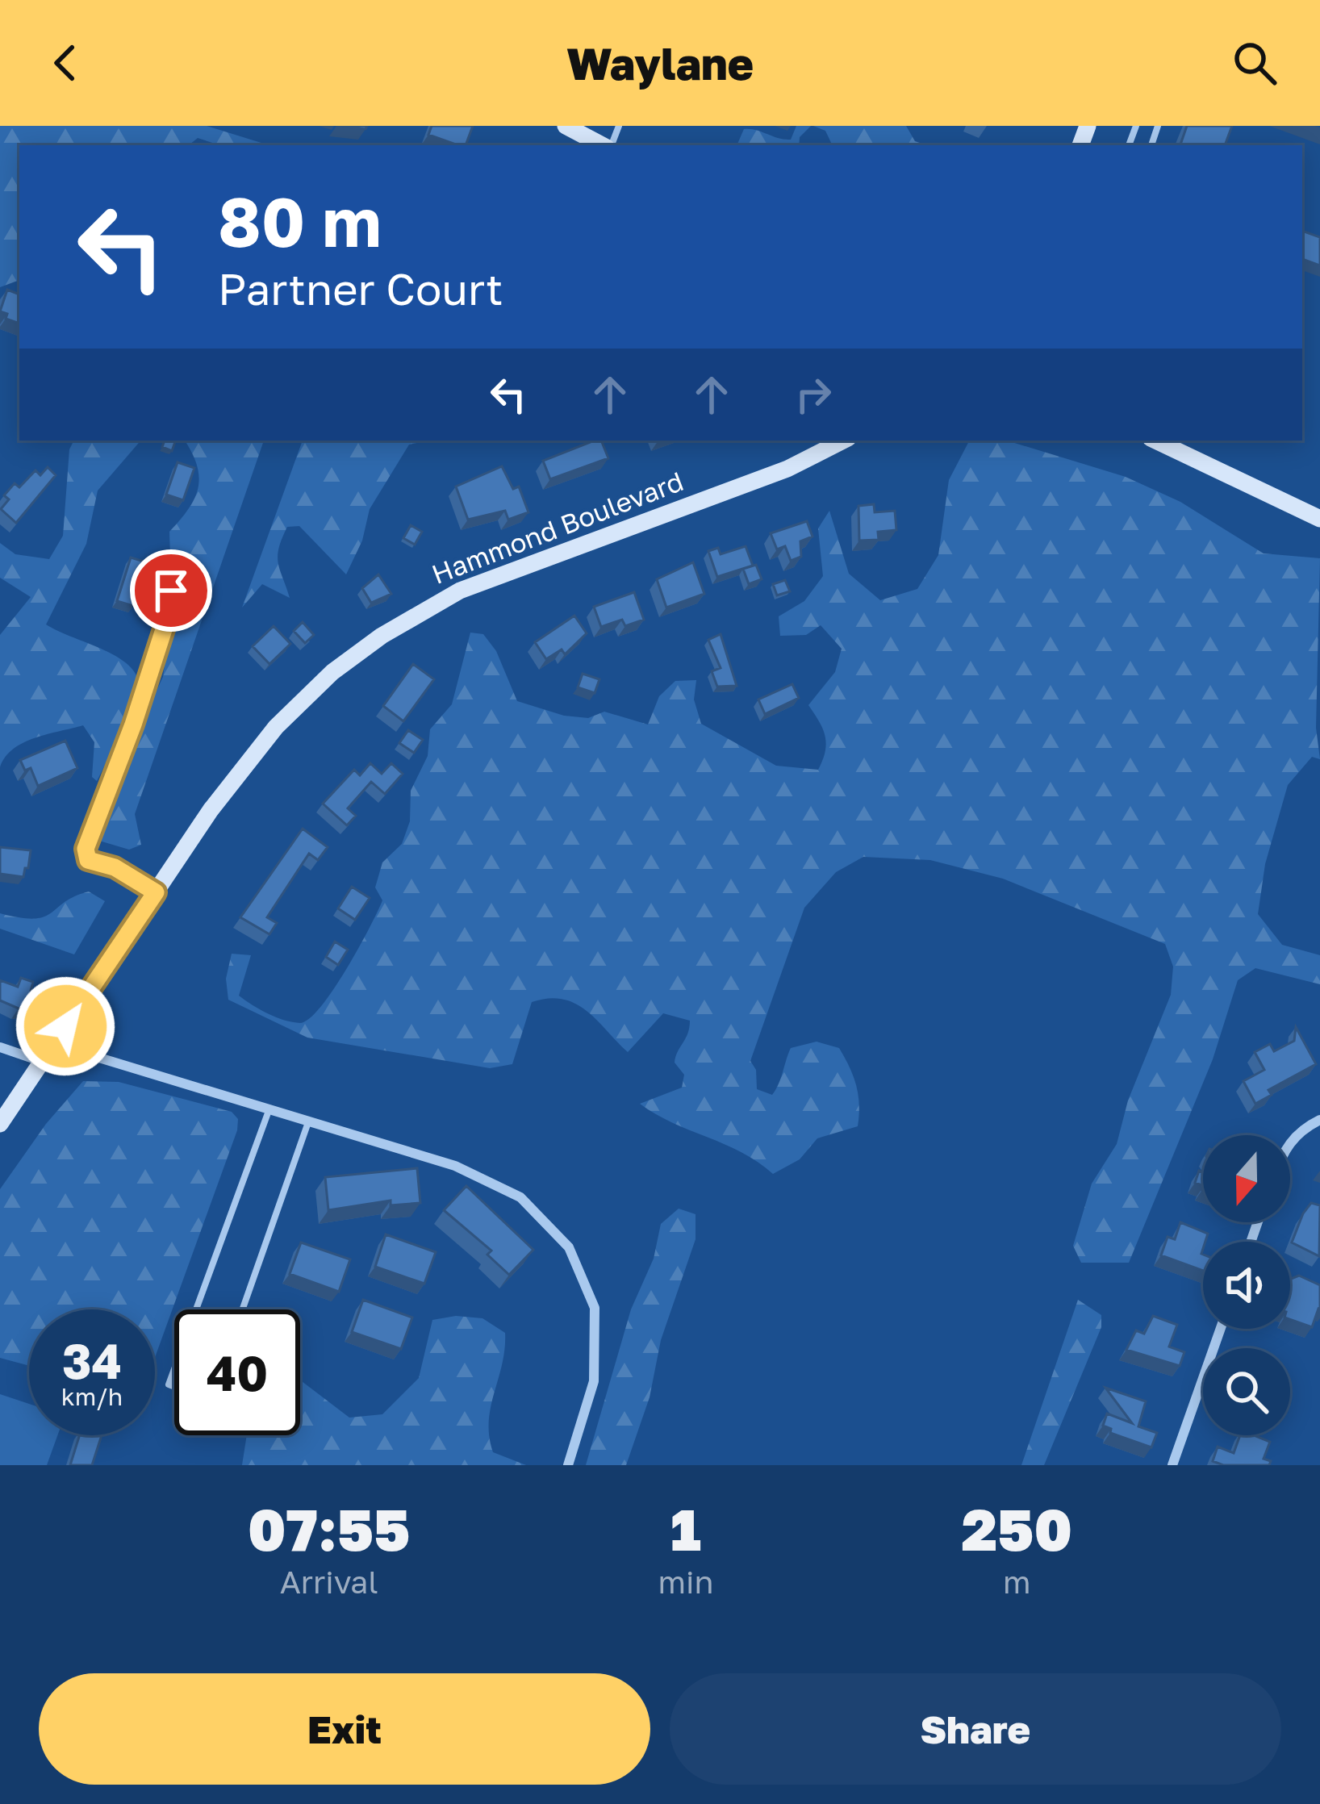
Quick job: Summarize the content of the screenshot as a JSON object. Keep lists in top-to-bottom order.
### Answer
{
  "streets": {
    "street": ["Hammond Boulevard"]
  },
  "north": "bottom",
  "page": {
    "header": "Waylane",
    "turn": ["80 m", "Partner Court"],
    "speed": "34 km/h",
    "limit": "40",
    "eta": [
      "07:55",
      "Arrival",
      "1",
      "min",
      "250",
      "m"
    ],
    "buttons": ["Exit", "Share"]
  }
}
